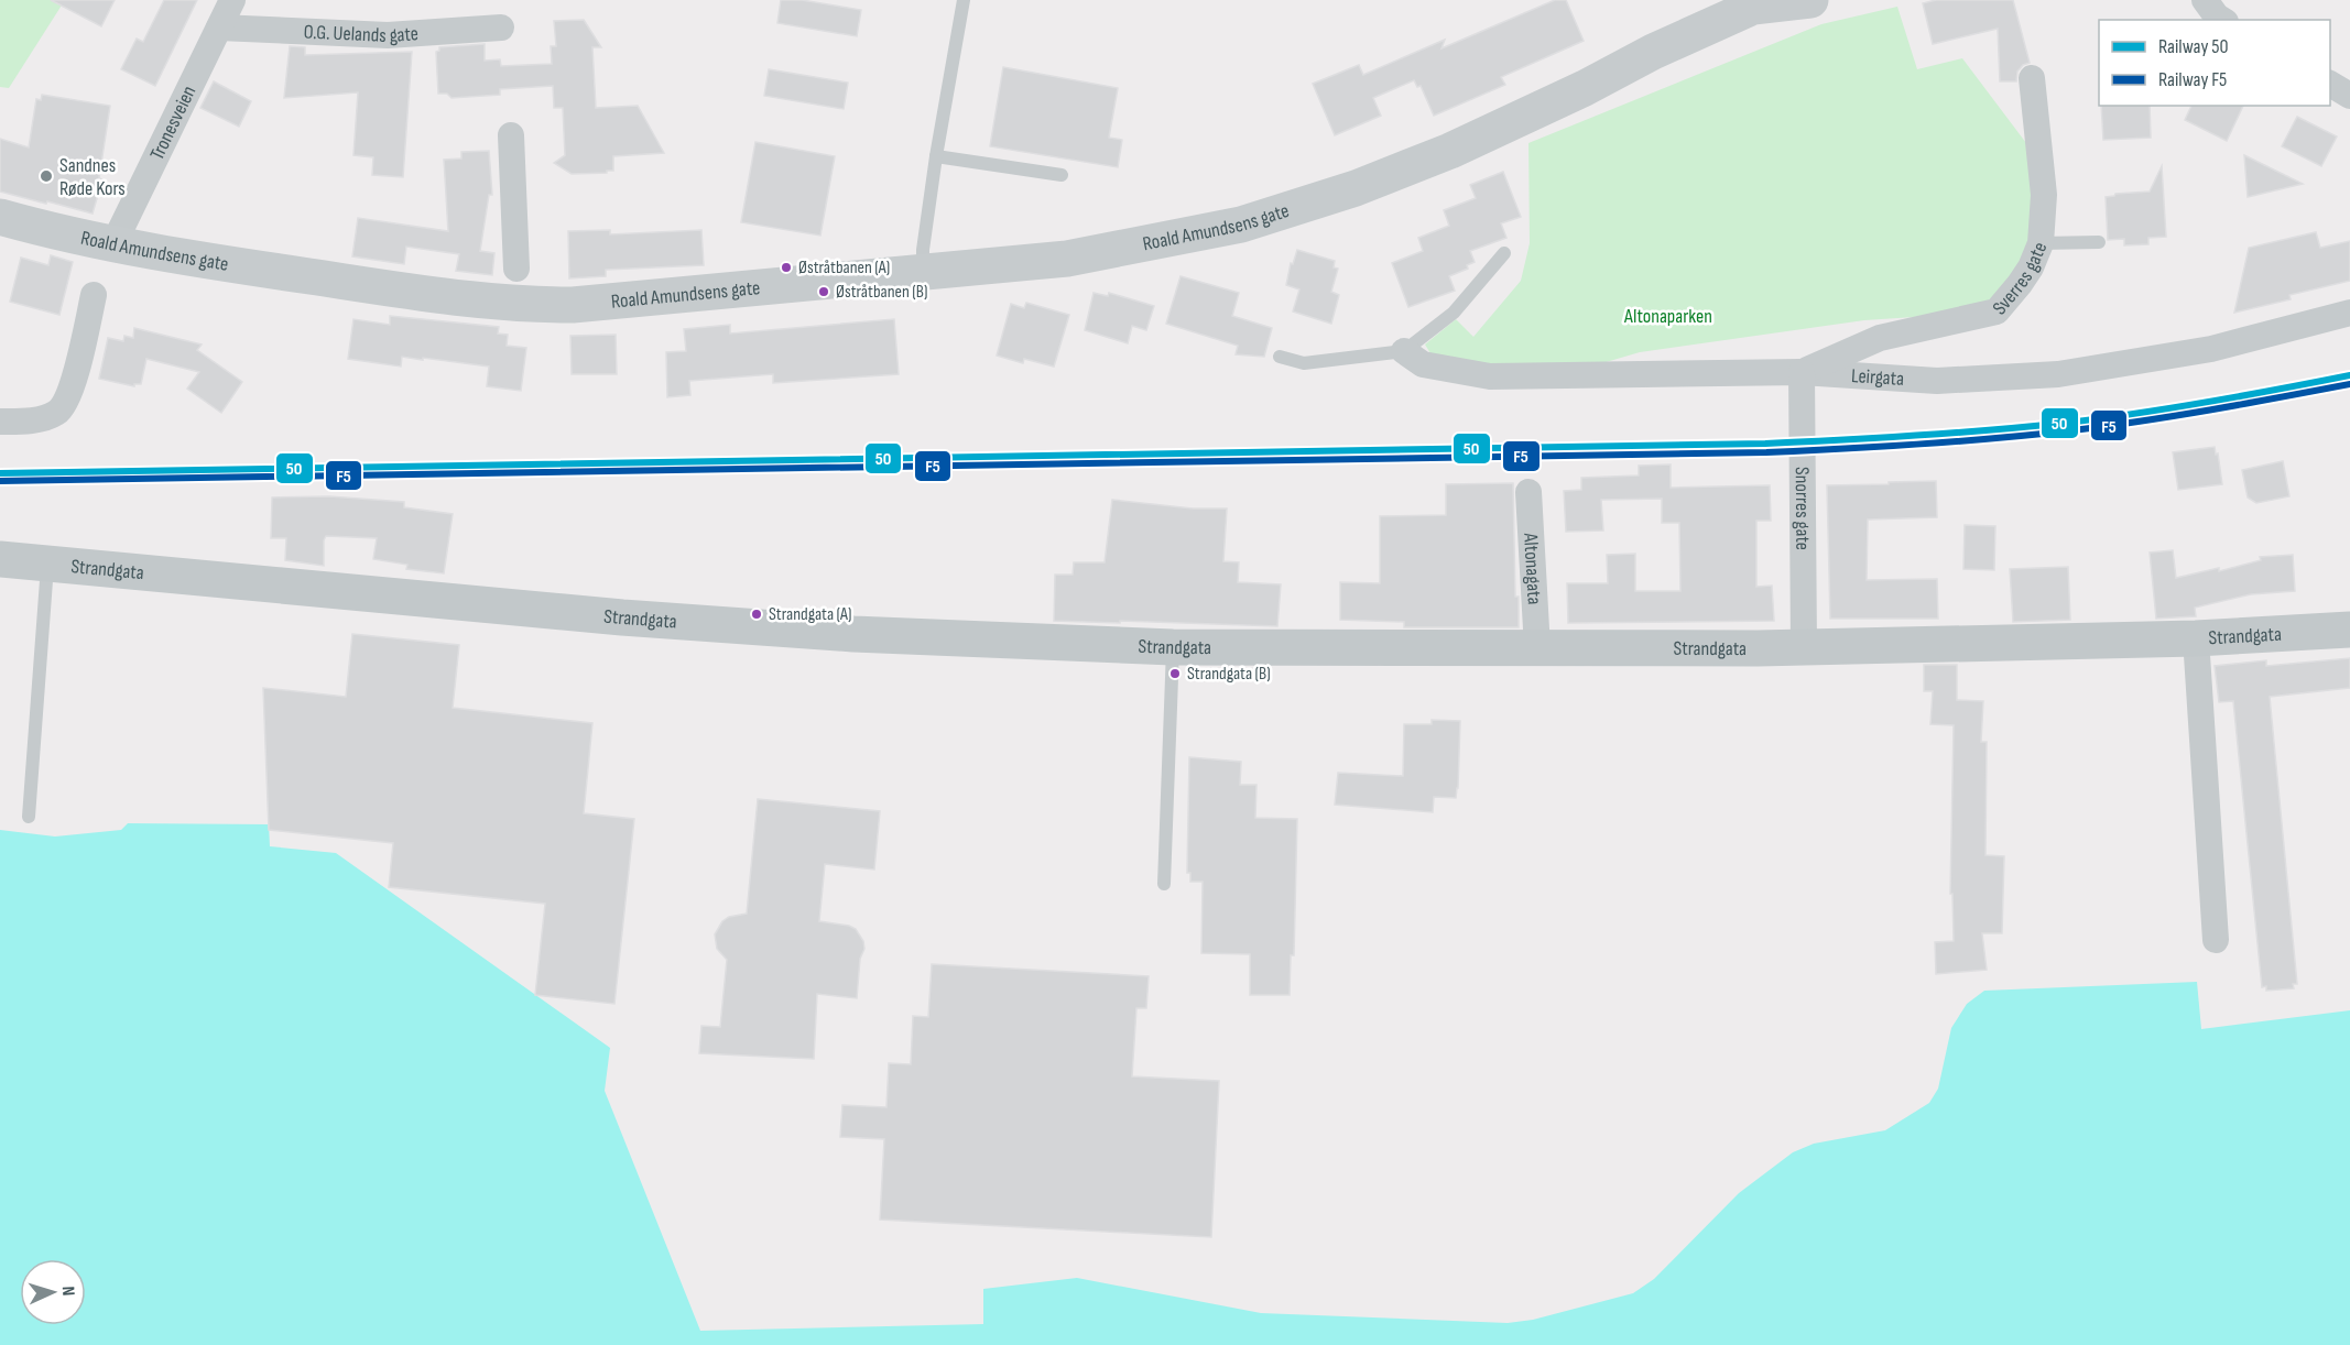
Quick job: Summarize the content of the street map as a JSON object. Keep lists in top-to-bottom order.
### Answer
{
  "streets": {
    "main road": ["Strandgata"],
    "street": [
      "O.G. Uelands gate",
      "Tronesveien",
      "Roald Amundsens gate",
      "Sverres gate",
      "Leirgata",
      "Snorres gate",
      "Altonagata"
    ]
  },
  "crossings": [
    ["O.G. Uelands gate", "Tronesveien"],
    ["Tronesveien", "Roald Amundsens gate"],
    ["Sverres gate", "Leirgata"],
    ["Sverres gate", "Snorres gate"],
    ["Leirgata", "Snorres gate"],
    ["Snorres gate", "Strandgata"],
    ["Strandgata", "Altonagata"]
  ],
  "parks": ["Altonaparken"],
  "places": [
    "Sandnes Røde Kors",
    "Østråtbanen (A)",
    "Østråtbanen (B)",
    "Strandgata (A)",
    "Strandgata (B)"
  ],
  "lines": ["rail line 50", "rail line F5"],
  "legend": ["Railway 50", "Railway F5"],
  "north": "right"
}
